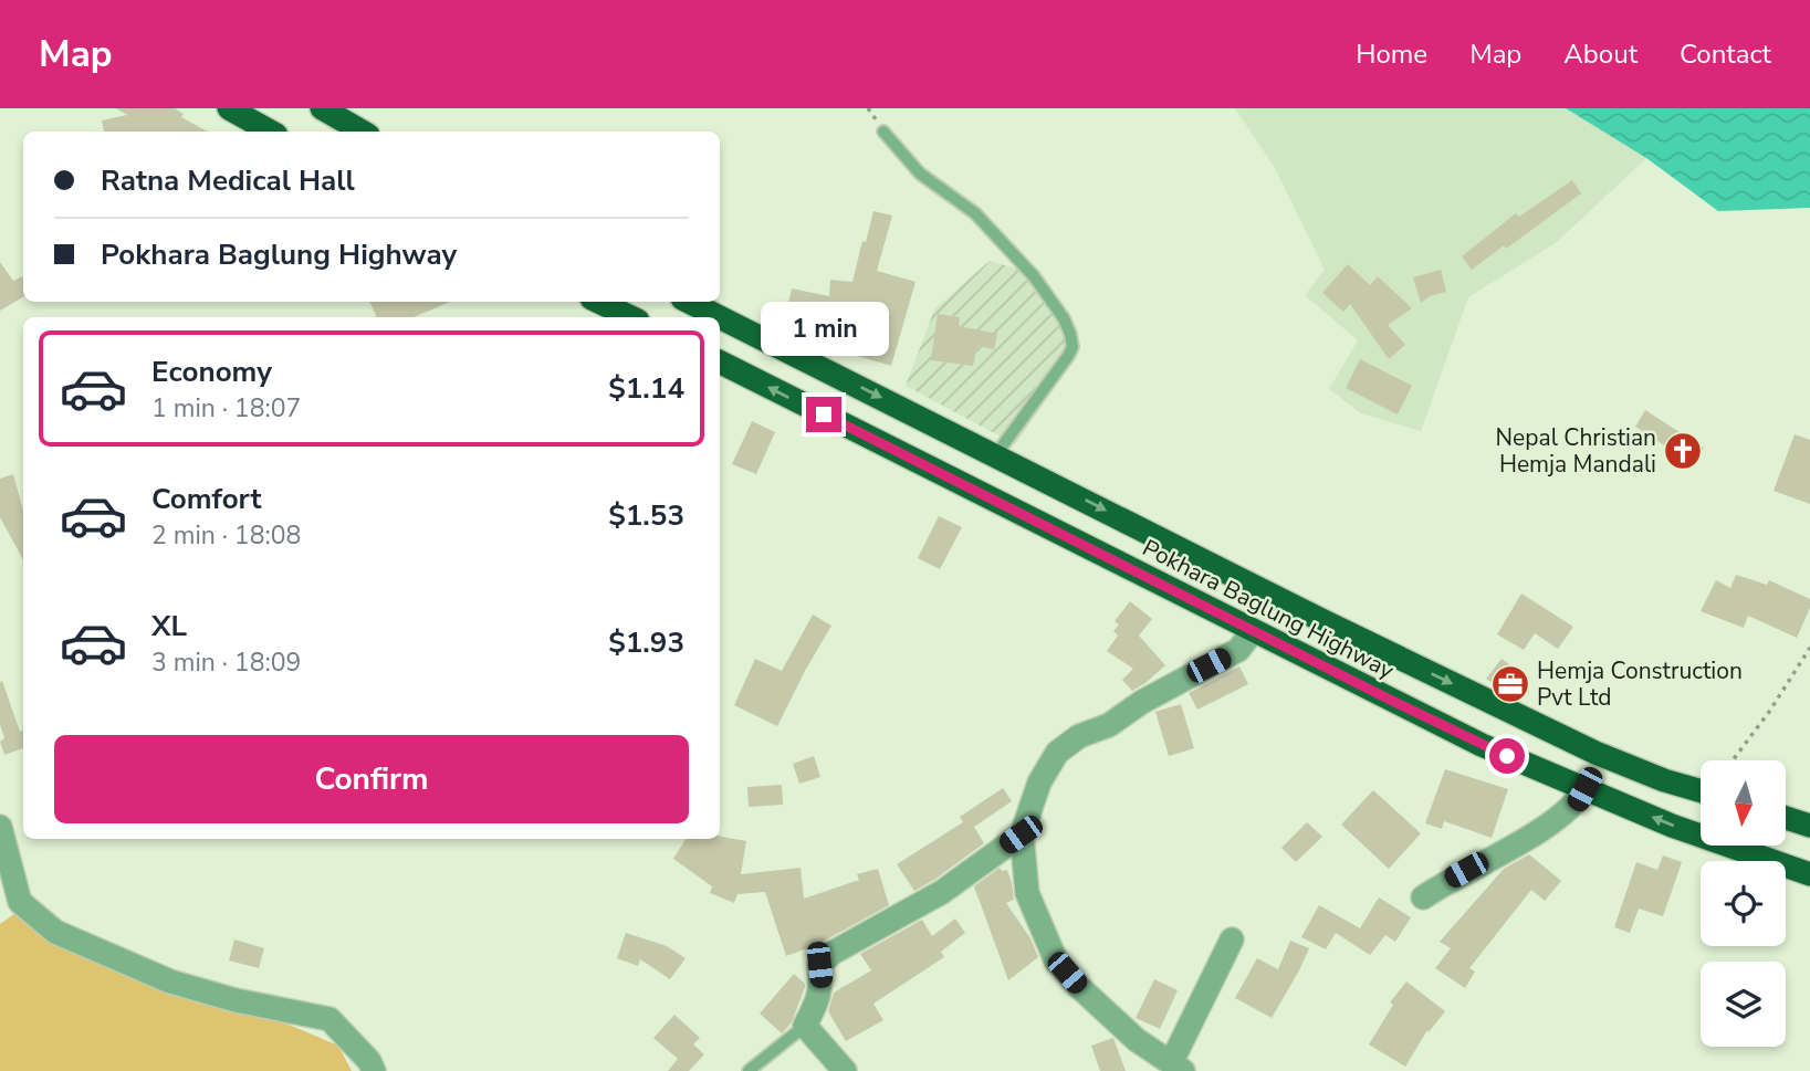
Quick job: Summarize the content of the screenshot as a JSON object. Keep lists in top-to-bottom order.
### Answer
{
  "streets": {
    "highway": ["Pokhara Baglung Highway"]
  },
  "places": {
    "church": ["Nepal Christian Hemja Mandali"],
    "office": ["Hemja Construction Pvt Ltd"]
  },
  "north": "bottom",
  "page": {
    "header": "Map",
    "nav": [
      "Home",
      "Map",
      "About",
      "Contact"
    ],
    "banner": ["Ratna Medical Hall", "Pokhara Baglung Highway"],
    "bubble": "1 min",
    "list": [
      {
        "name": "Economy",
        "note": "1 min · 18:07",
        "value": "$1.14"
      },
      {
        "name": "Comfort",
        "note": "2 min · 18:08",
        "value": "$1.53"
      },
      {
        "name": "XL",
        "note": "3 min · 18:09",
        "value": "$1.93"
      }
    ],
    "buttons": "Confirm"
  }
}
